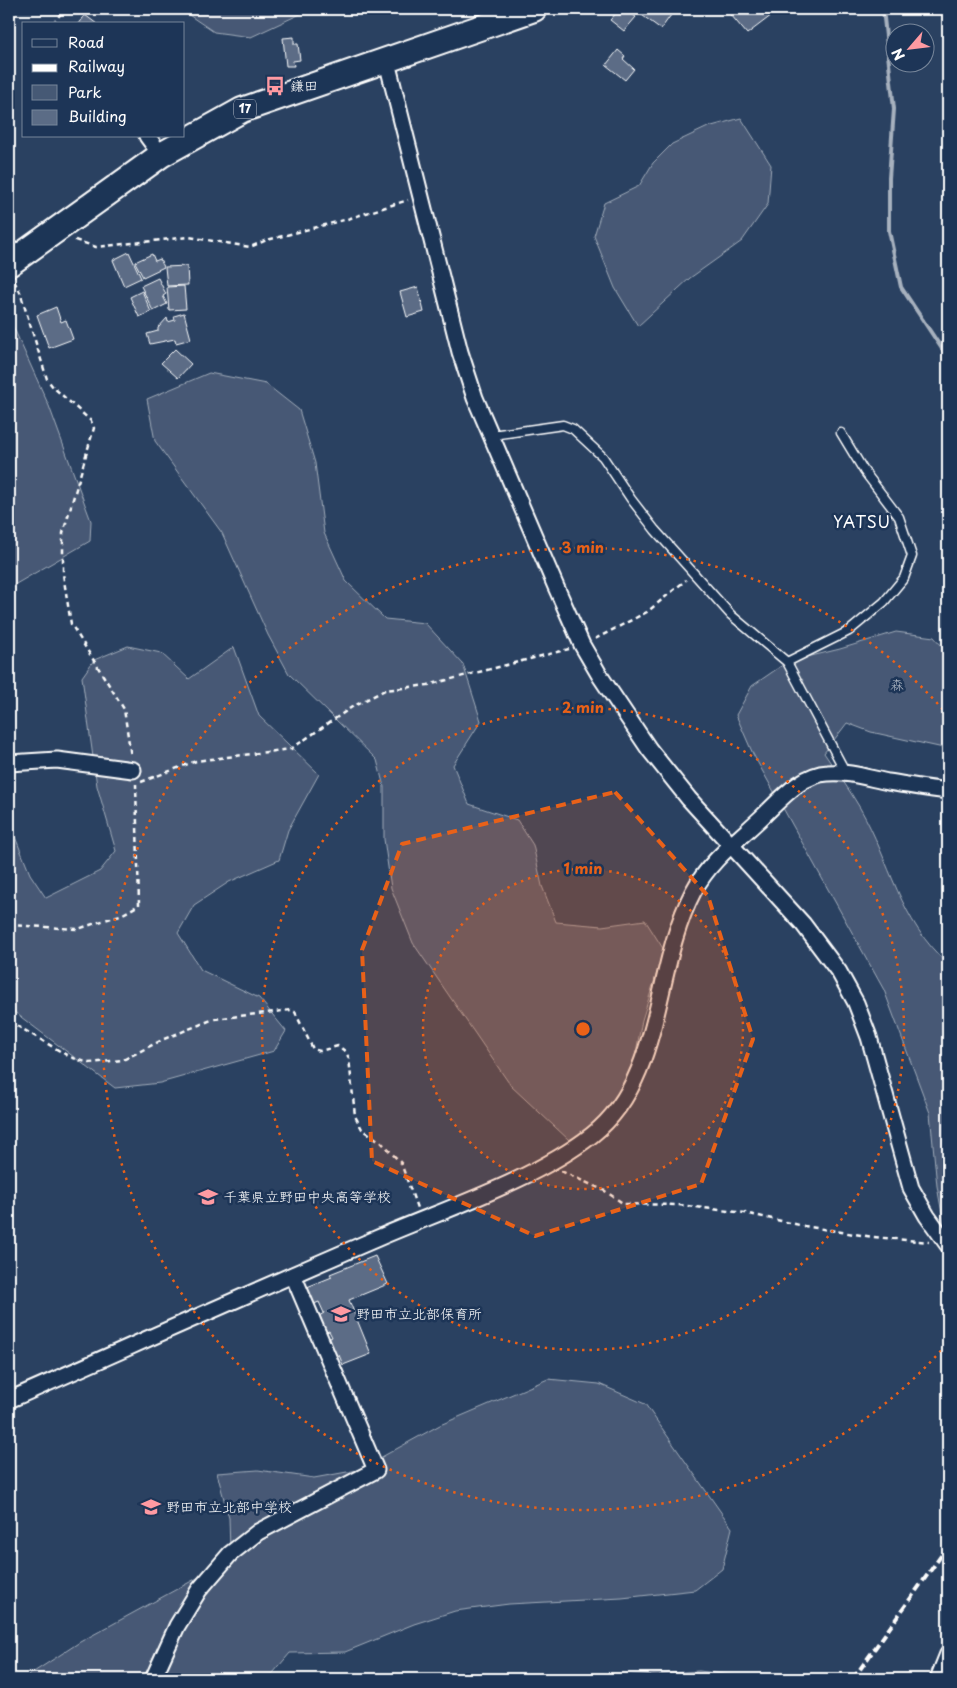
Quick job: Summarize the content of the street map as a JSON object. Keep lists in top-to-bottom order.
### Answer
{
  "streets": {
    "main road": ["17"]
  },
  "districts": ["YATSU"],
  "parks": ["森"],
  "places": {
    "bus stop": ["鎌田"],
    "school or university": ["千葉県立野田中央高等学校", "野田市立北部保育所", "野田市立北部中学校"]
  },
  "legend": [
    "Road",
    "Railway",
    "Park",
    "Building"
  ],
  "north": "bottom left",
  "rings": ["3 min", "2 min", "1 min"]
}
